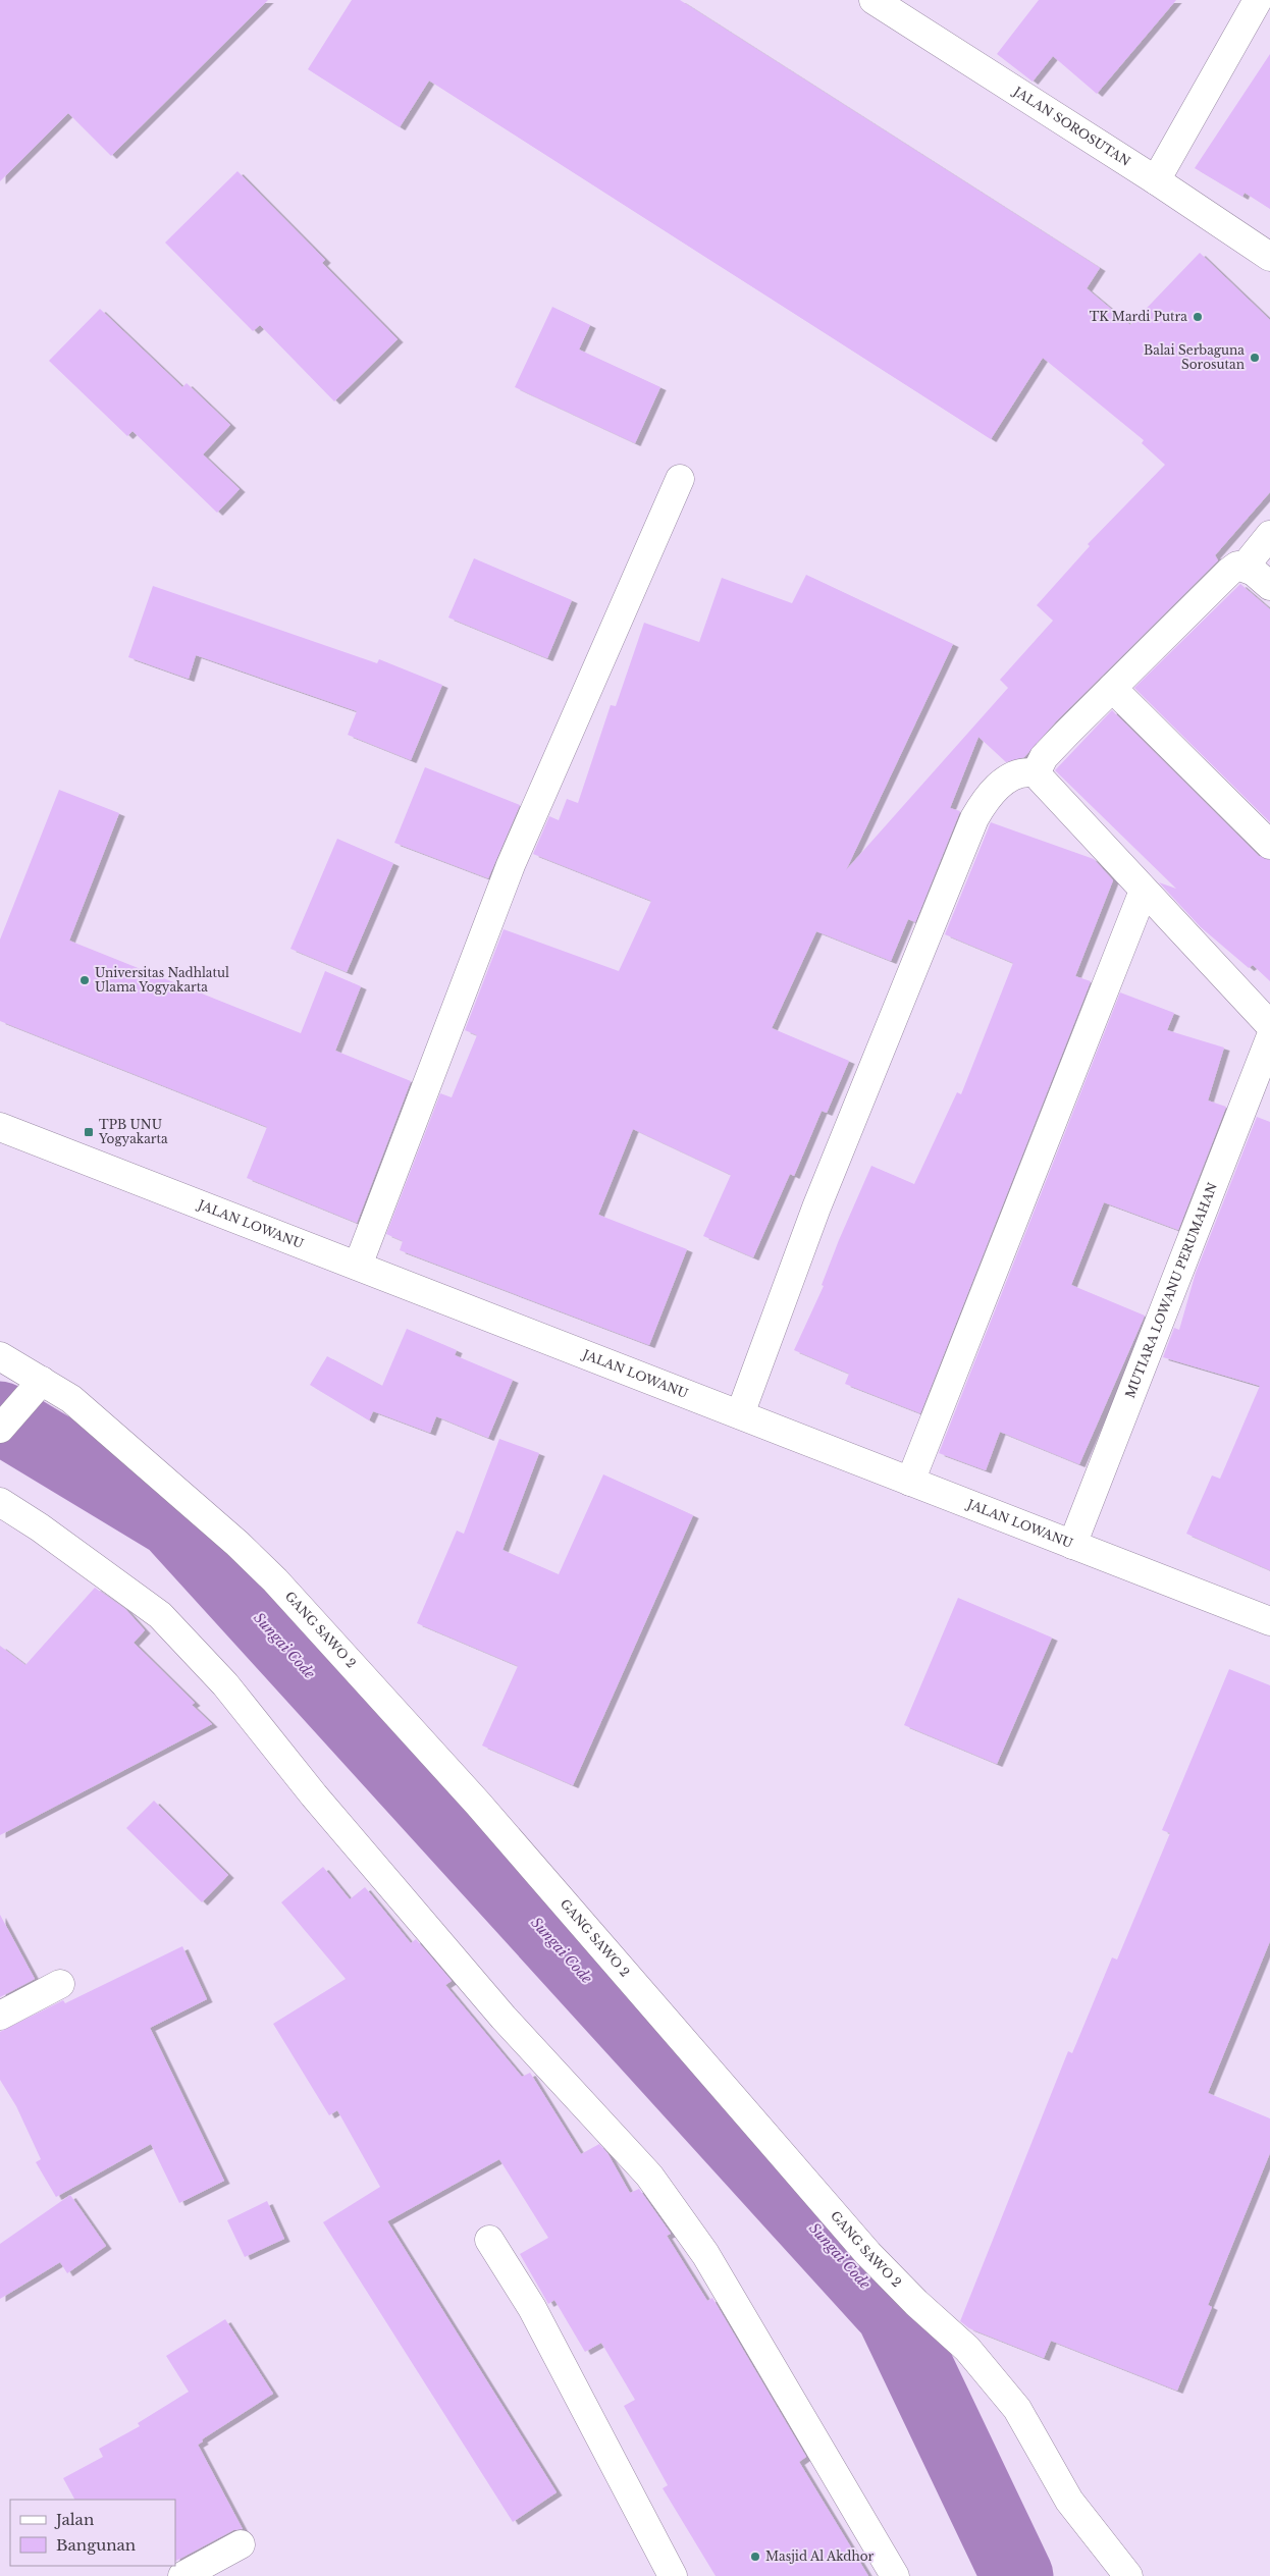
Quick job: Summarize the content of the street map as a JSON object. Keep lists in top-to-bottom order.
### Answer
{
  "streets": {
    "street": [
      "JALAN SOROSUTAN",
      "JALAN LOWANU",
      "MUTIARA LOWANU PERUMAHAN",
      "GANG SAWO 2"
    ]
  },
  "crossings": [
    ["JALAN LOWANU", "MUTIARA LOWANU PERUMAHAN"]
  ],
  "water": ["Sungai Code"],
  "places": {
    "other": [
      "TK Mardi Putra",
      "Balai Serbaguna Sorosutan",
      "Universitas Nadhlatul Ulama Yogyakarta",
      "Masjid Al Akdhor"
    ],
    "transit": ["TPB UNU Yogyakarta"]
  },
  "legend": ["Jalan", "Bangunan"]
}
